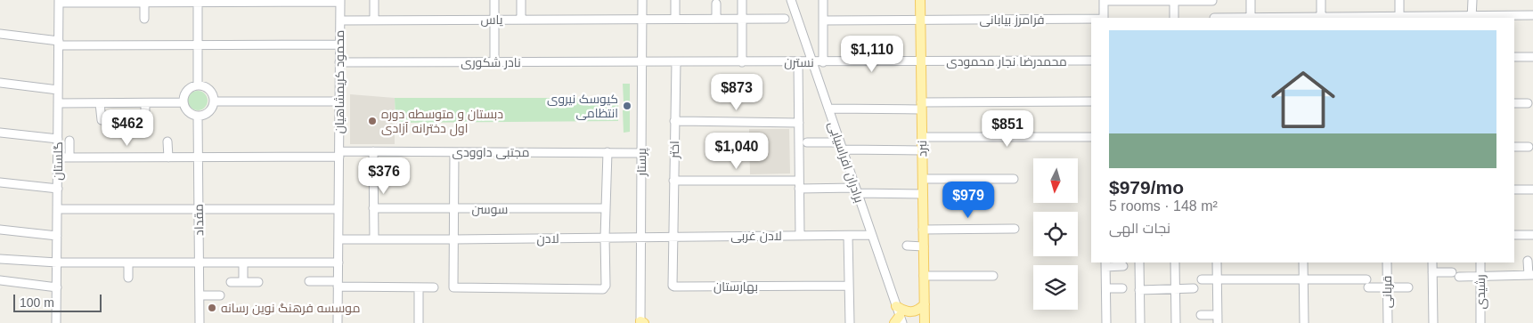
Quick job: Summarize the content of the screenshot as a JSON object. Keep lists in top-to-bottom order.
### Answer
{
  "streets": {
    "main road": ["نبرد"],
    "street": [
      "یاس",
      "فرامرز بیابانی",
      "محمدرضا نجار محمودی",
      "نادر شکوری",
      "نسترن",
      "محمود کریمشاهیان",
      "اختر",
      "مجتبی داوودی",
      "گلستان",
      "پرستار",
      "برادران افراسیابی",
      "سوسن",
      "مقداد",
      "لادن غربی",
      "لادن",
      "بهارستان",
      "قربانی",
      "رشیدی"
    ]
  },
  "crossings": [
    ["یاس", "محمود کریمشاهیان"],
    ["یاس", "پرستار"],
    ["فرامرز بیابانی", "نبرد"],
    ["محمدرضا نجار محمودی", "نسترن"],
    ["محمدرضا نجار محمودی", "نبرد"],
    ["نادر شکوری", "نسترن"],
    ["نادر شکوری", "محمود کریمشاهیان"],
    ["نادر شکوری", "پرستار"],
    ["نسترن", "اختر"],
    ["نسترن", "پرستار"],
    ["نسترن", "برادران افراسیابی"],
    ["محمود کریمشاهیان", "مجتبی داوودی"],
    ["محمود کریمشاهیان", "لادن"],
    ["اختر", "لادن غربی"],
    ["اختر", "بهارستان"],
    ["مجتبی داوودی", "گلستان"],
    ["مجتبی داوودی", "پرستار"],
    ["مجتبی داوودی", "مقداد"],
    ["پرستار", "لادن غربی"],
    ["پرستار", "لادن"],
    ["برادران افراسیابی", "لادن غربی"],
    ["لادن غربی", "لادن"],
    ["لادن غربی", "بهارستان"]
  ],
  "places": ["کیوسک نیروی انتظامی", "دبستان و متوسطه دوره اول دخترانه آزادی", "موسسه فرهنگ نوین رسانه"],
  "scale_bar": "100 m",
  "north": "bottom",
  "page": {
    "list": [
      {
        "name": "$979/mo",
        "note": "5 rooms · 148 m² · نجات الهی"
      }
    ],
    "price": [
      "$1,110",
      "$873",
      "$462",
      "$851",
      "$1,040",
      "$376",
      "$979"
    ],
    "scale": "100 m"
  }
}
